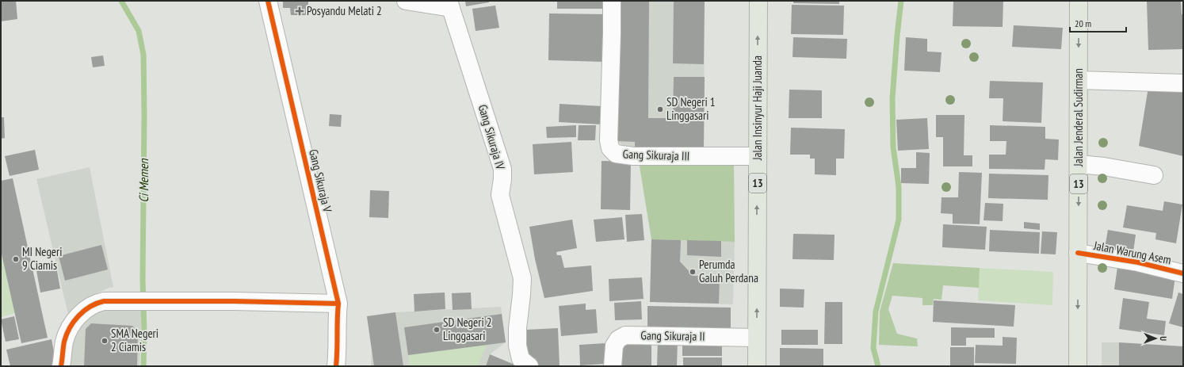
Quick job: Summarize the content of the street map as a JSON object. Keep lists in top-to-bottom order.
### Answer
{
  "streets": {
    "highway": ["Jalan Insinyur Haji Juanda", "Jalan Jenderal Sudirman", "13"],
    "street": [
      "Gang Sikuraja IV",
      "Gang Sikuraja III",
      "Gang Sikuraja V",
      "Jalan Warung Asem",
      "Gang Sikuraja II"
    ]
  },
  "crossings": [
    ["Jalan Insinyur Haji Juanda", "Gang Sikuraja III"],
    ["Jalan Insinyur Haji Juanda", "Gang Sikuraja II"],
    ["Jalan Jenderal Sudirman", "Jalan Warung Asem"]
  ],
  "one_way": ["Jalan Insinyur Haji Juanda", "Jalan Jenderal Sudirman"],
  "water": ["Ci Memen"],
  "places": {
    "health": ["Posyandu Melati 2"],
    "other": [
      "SD Negeri 1 Linggasari",
      "MI Negeri 9 Ciamis",
      "Perumda Galuh Perdana",
      "SD Negeri 2 Linggasari",
      "SMA Negeri 2 Ciamis"
    ]
  },
  "scale_bar": "20 m",
  "north": "right"
}
